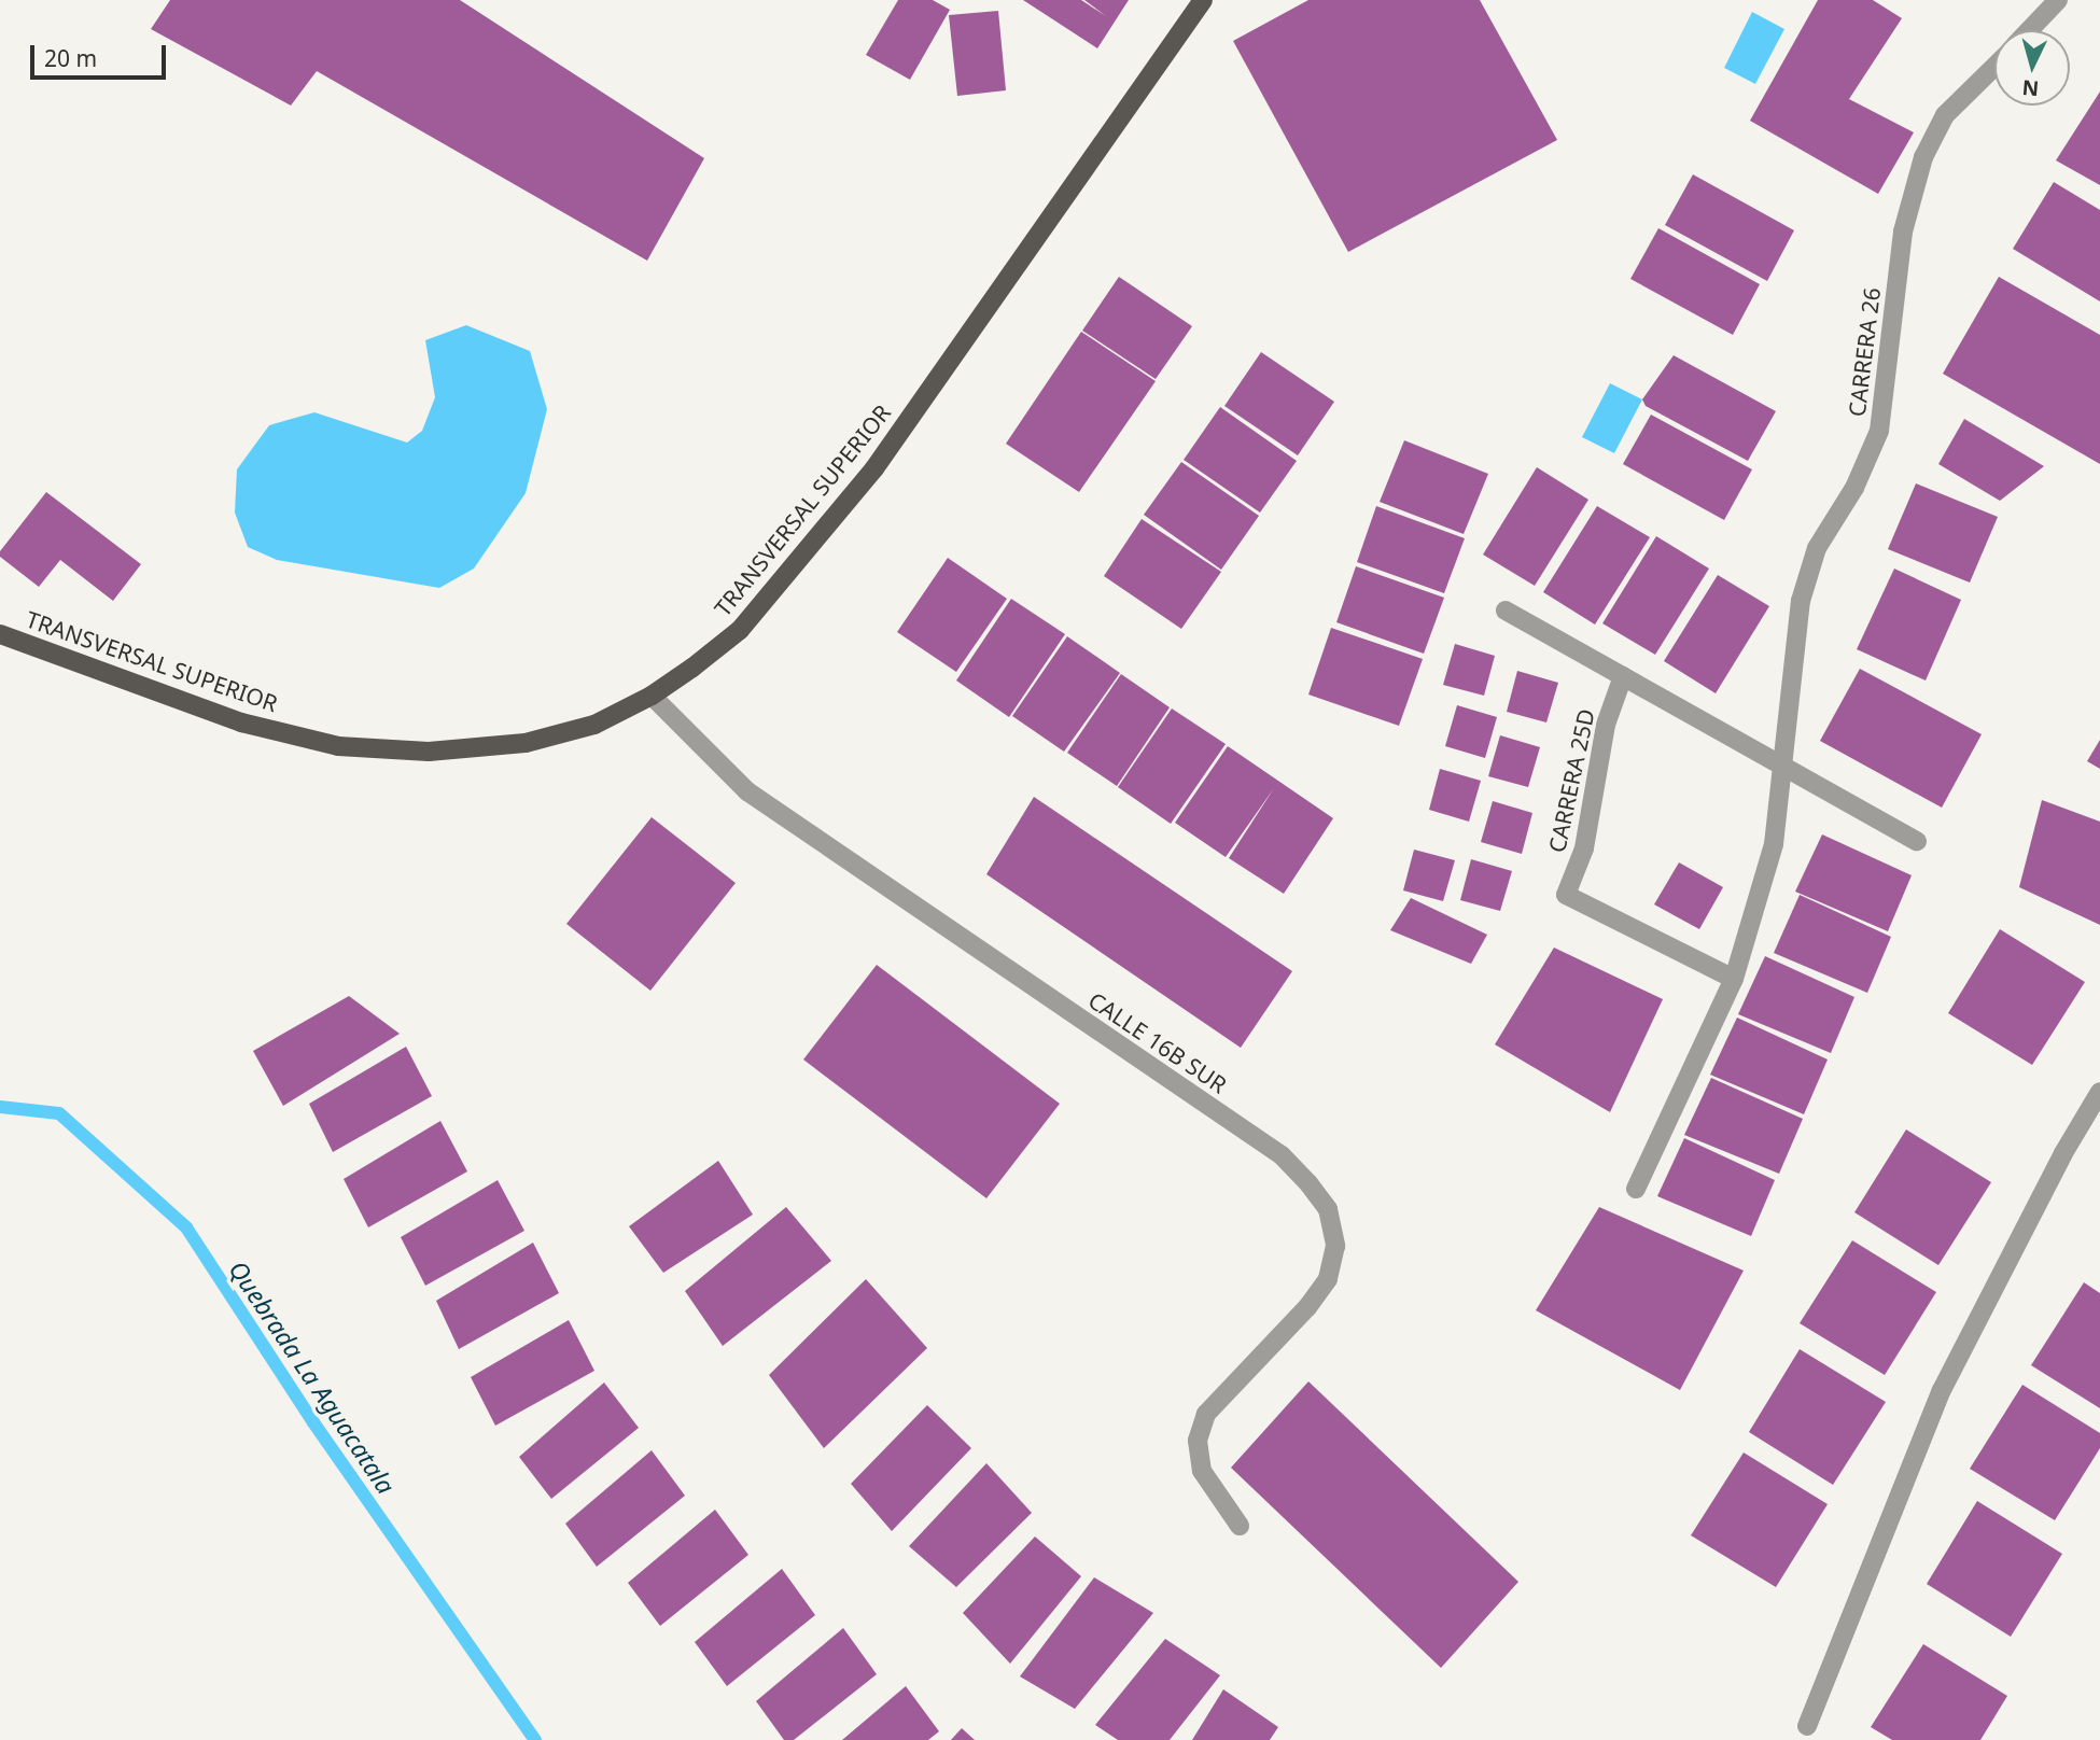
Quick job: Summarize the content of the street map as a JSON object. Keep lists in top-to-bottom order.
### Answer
{
  "streets": {
    "main road": ["TRANSVERSAL SUPERIOR"],
    "street": ["CARRERA 26", "CARRERA 25D", "CALLE 16B SUR"]
  },
  "crossings": [
    ["CARRERA 26", "CARRERA 25D"],
    ["TRANSVERSAL SUPERIOR", "CALLE 16B SUR"]
  ],
  "water": ["Quebrada La Aguacatala"],
  "scale_bar": "20 m",
  "north": "bottom"
}
